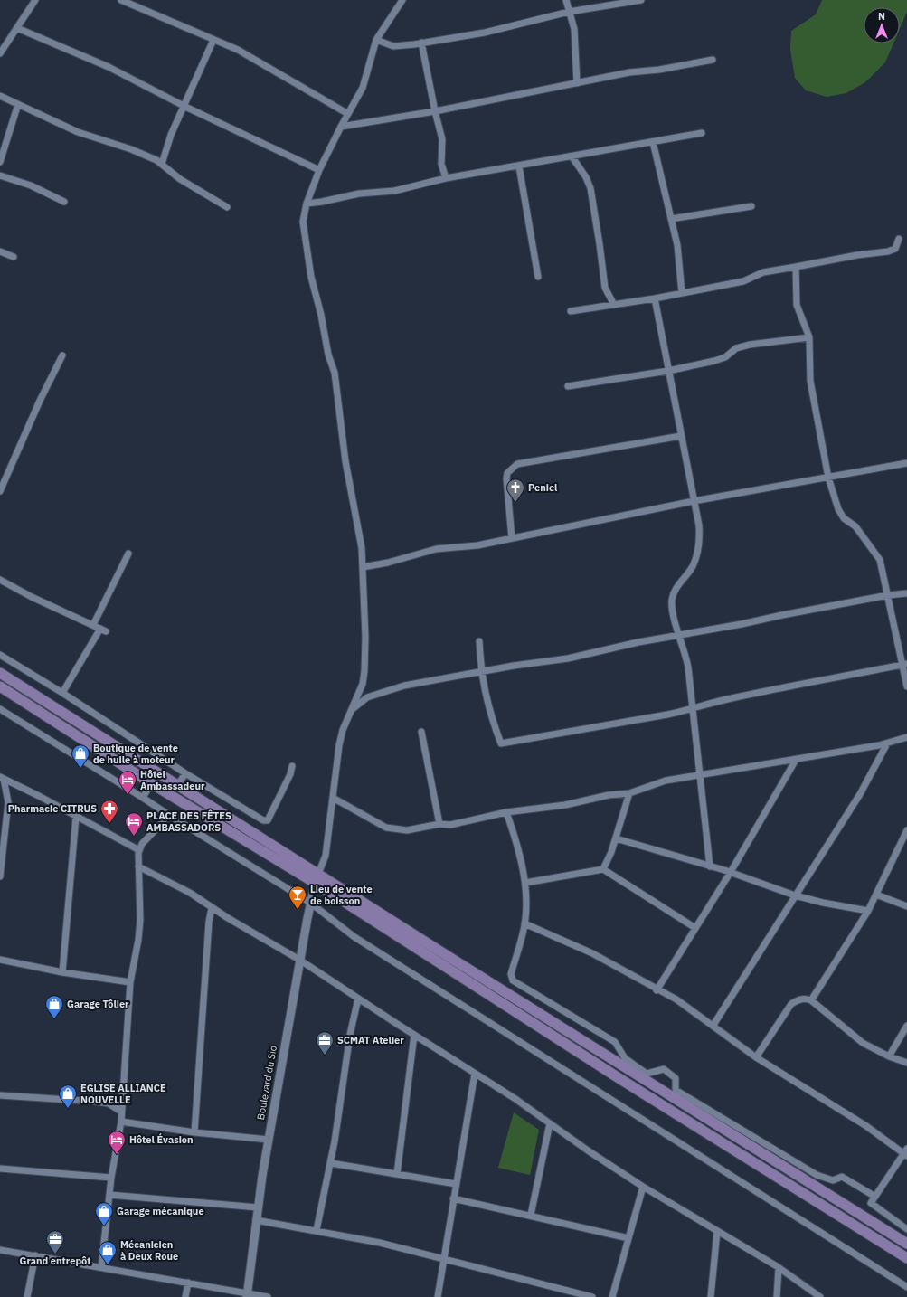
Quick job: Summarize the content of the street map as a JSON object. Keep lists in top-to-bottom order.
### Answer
{
  "streets": {
    "street": ["Boulevard du Sio"]
  },
  "places": {
    "church": ["Peniel"],
    "shop": [
      "Boutique de vente de huile à moteur",
      "Garage Tôlier",
      "EGLISE ALLIANCE NOUVELLE",
      "Garage mécanique",
      "Mécanicien à Deux Roue"
    ],
    "hotel": ["Hôtel Ambassadeur", "PLACE DES FÊTES AMBASSADORS", "Hôtel Évasion"],
    "pharmacy": ["Pharmacie CITRUS"],
    "bar": ["Lieu de vente de boisson"],
    "office": ["SCMAT Atelier", "Grand entrepôt"]
  },
  "north": "top"
}
